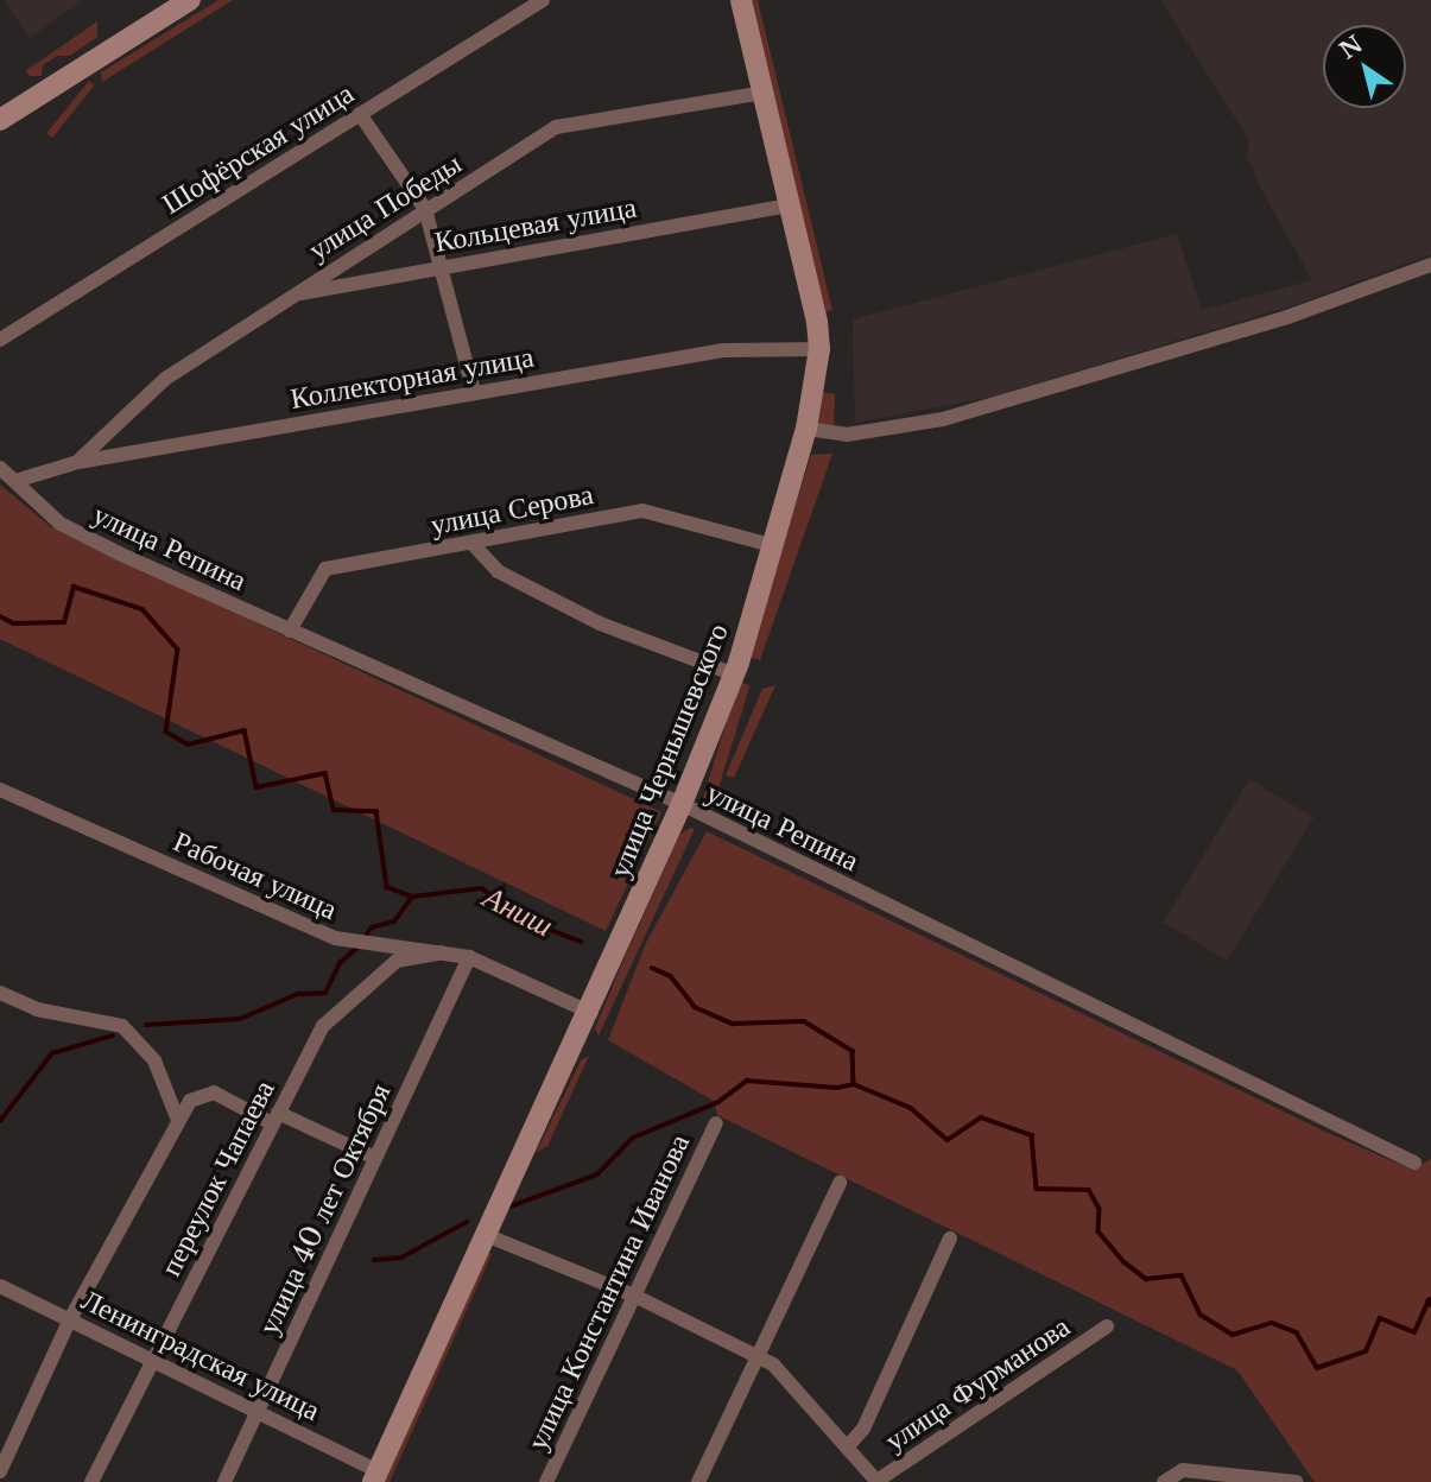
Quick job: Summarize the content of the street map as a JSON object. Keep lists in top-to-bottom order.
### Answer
{
  "streets": {
    "street": [
      "Шофёрская улица",
      "улица Победы",
      "Кольцевая улица",
      "Коллекторная улица",
      "улица Серова",
      "улица Репина",
      "улица Чернышевского",
      "Рабочая улица",
      "переулок Чапаева",
      "улица 40 лет Октября",
      "улица Константина Иванова",
      "Ленинградская улица",
      "улица Фурманова"
    ]
  },
  "crossings": [
    ["улица Победы", "Кольцевая улица"],
    ["улица Победы", "Коллекторная улица"],
    ["улица Победы", "улица Чернышевского"],
    ["Кольцевая улица", "улица Чернышевского"],
    ["Коллекторная улица", "улица Репина"],
    ["Коллекторная улица", "улица Чернышевского"],
    ["улица Серова", "улица Репина"],
    ["улица Серова", "улица Чернышевского"],
    ["улица Репина", "улица Чернышевского"],
    ["улица Чернышевского", "Рабочая улица"],
    ["улица Чернышевского", "Ленинградская улица"],
    ["Рабочая улица", "переулок Чапаева"],
    ["Рабочая улица", "улица 40 лет Октября"],
    ["переулок Чапаева", "Ленинградская улица"],
    ["улица 40 лет Октября", "Ленинградская улица"]
  ],
  "water": ["Аниш"],
  "north": "top left"
}
